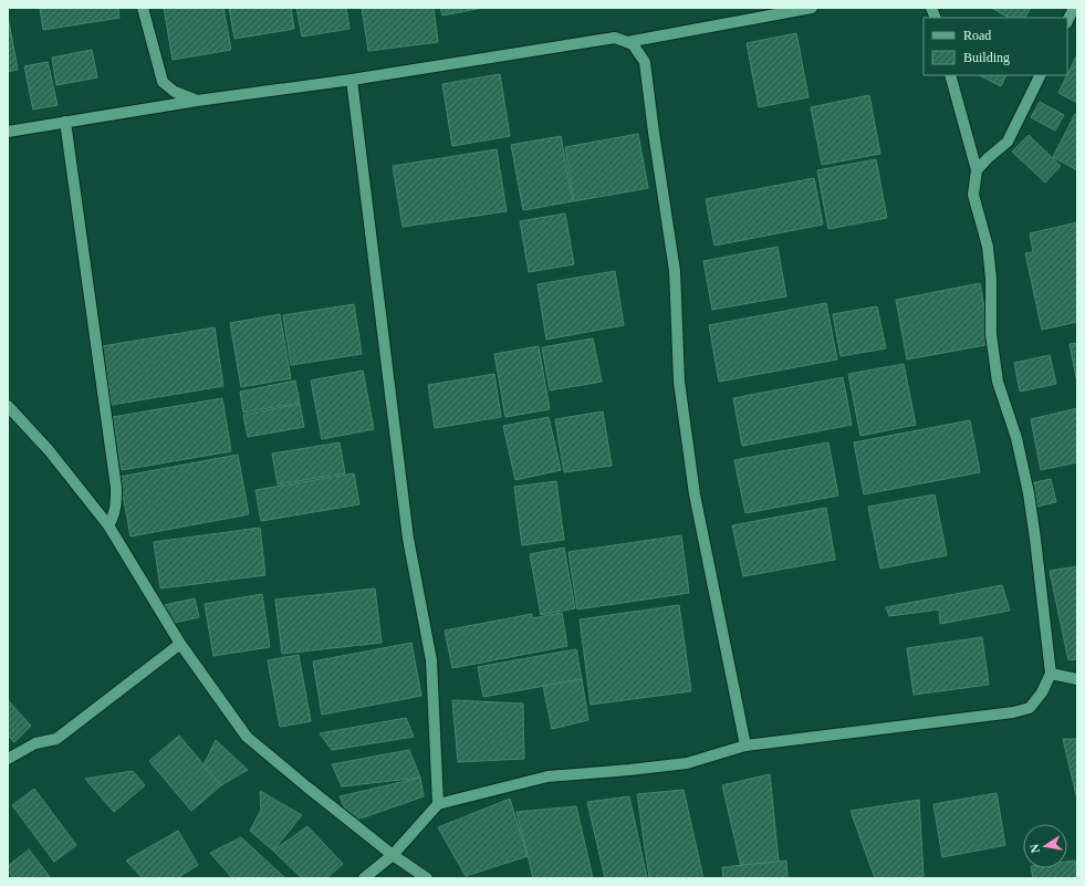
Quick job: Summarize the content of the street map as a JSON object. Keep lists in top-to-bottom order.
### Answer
{
  "legend": ["Road", "Building"],
  "north": "left"
}
